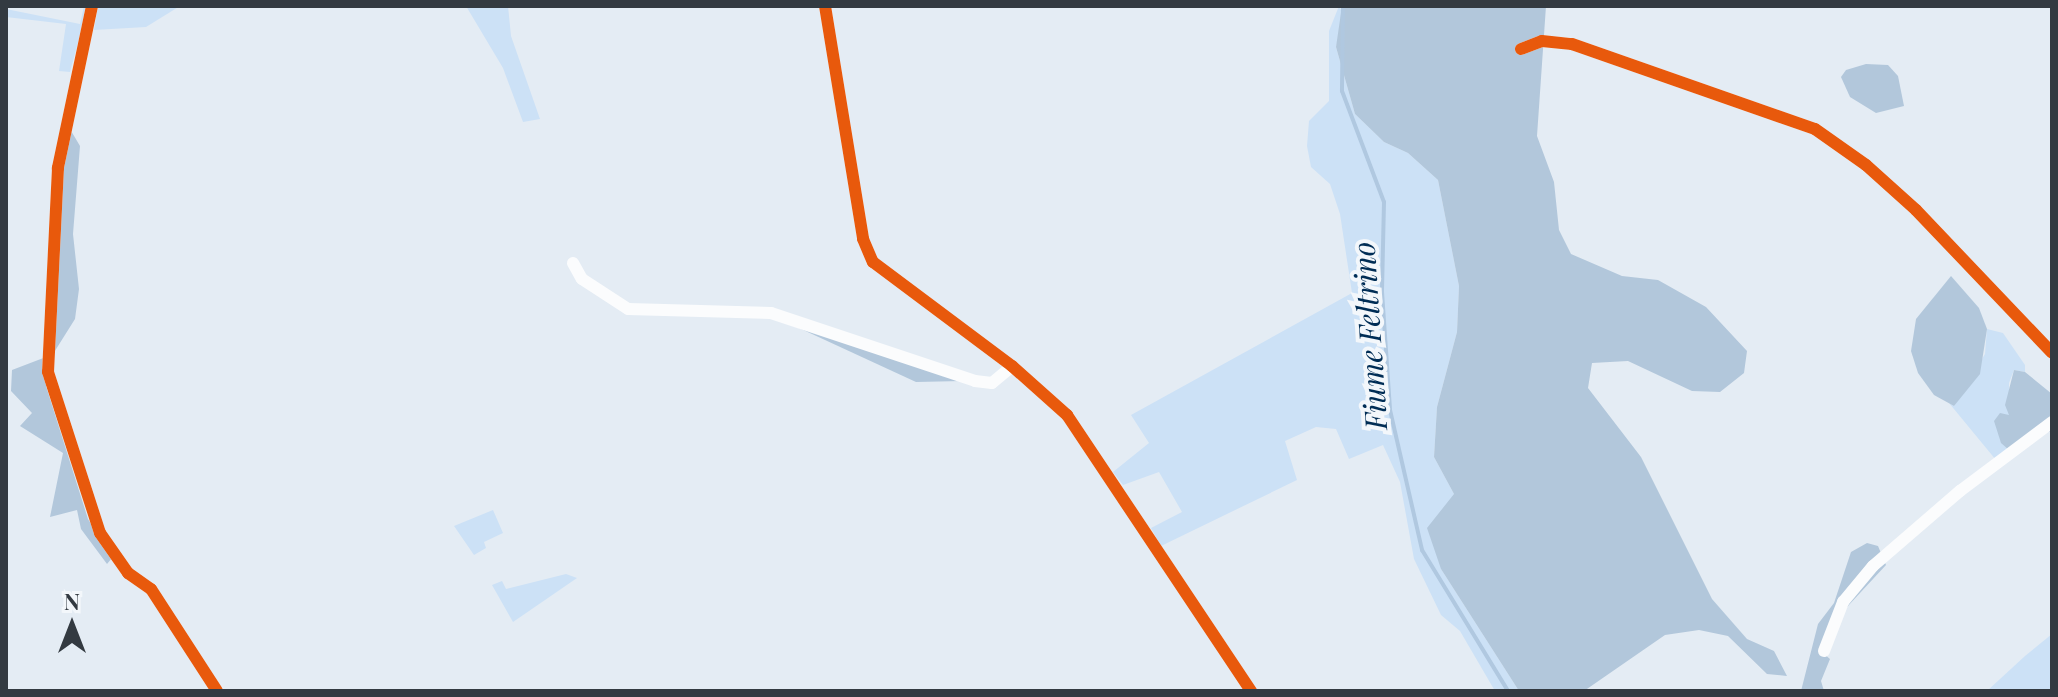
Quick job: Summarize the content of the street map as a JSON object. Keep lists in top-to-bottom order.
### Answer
{
  "water": ["Fiume Feltrino"],
  "north": "top"
}
